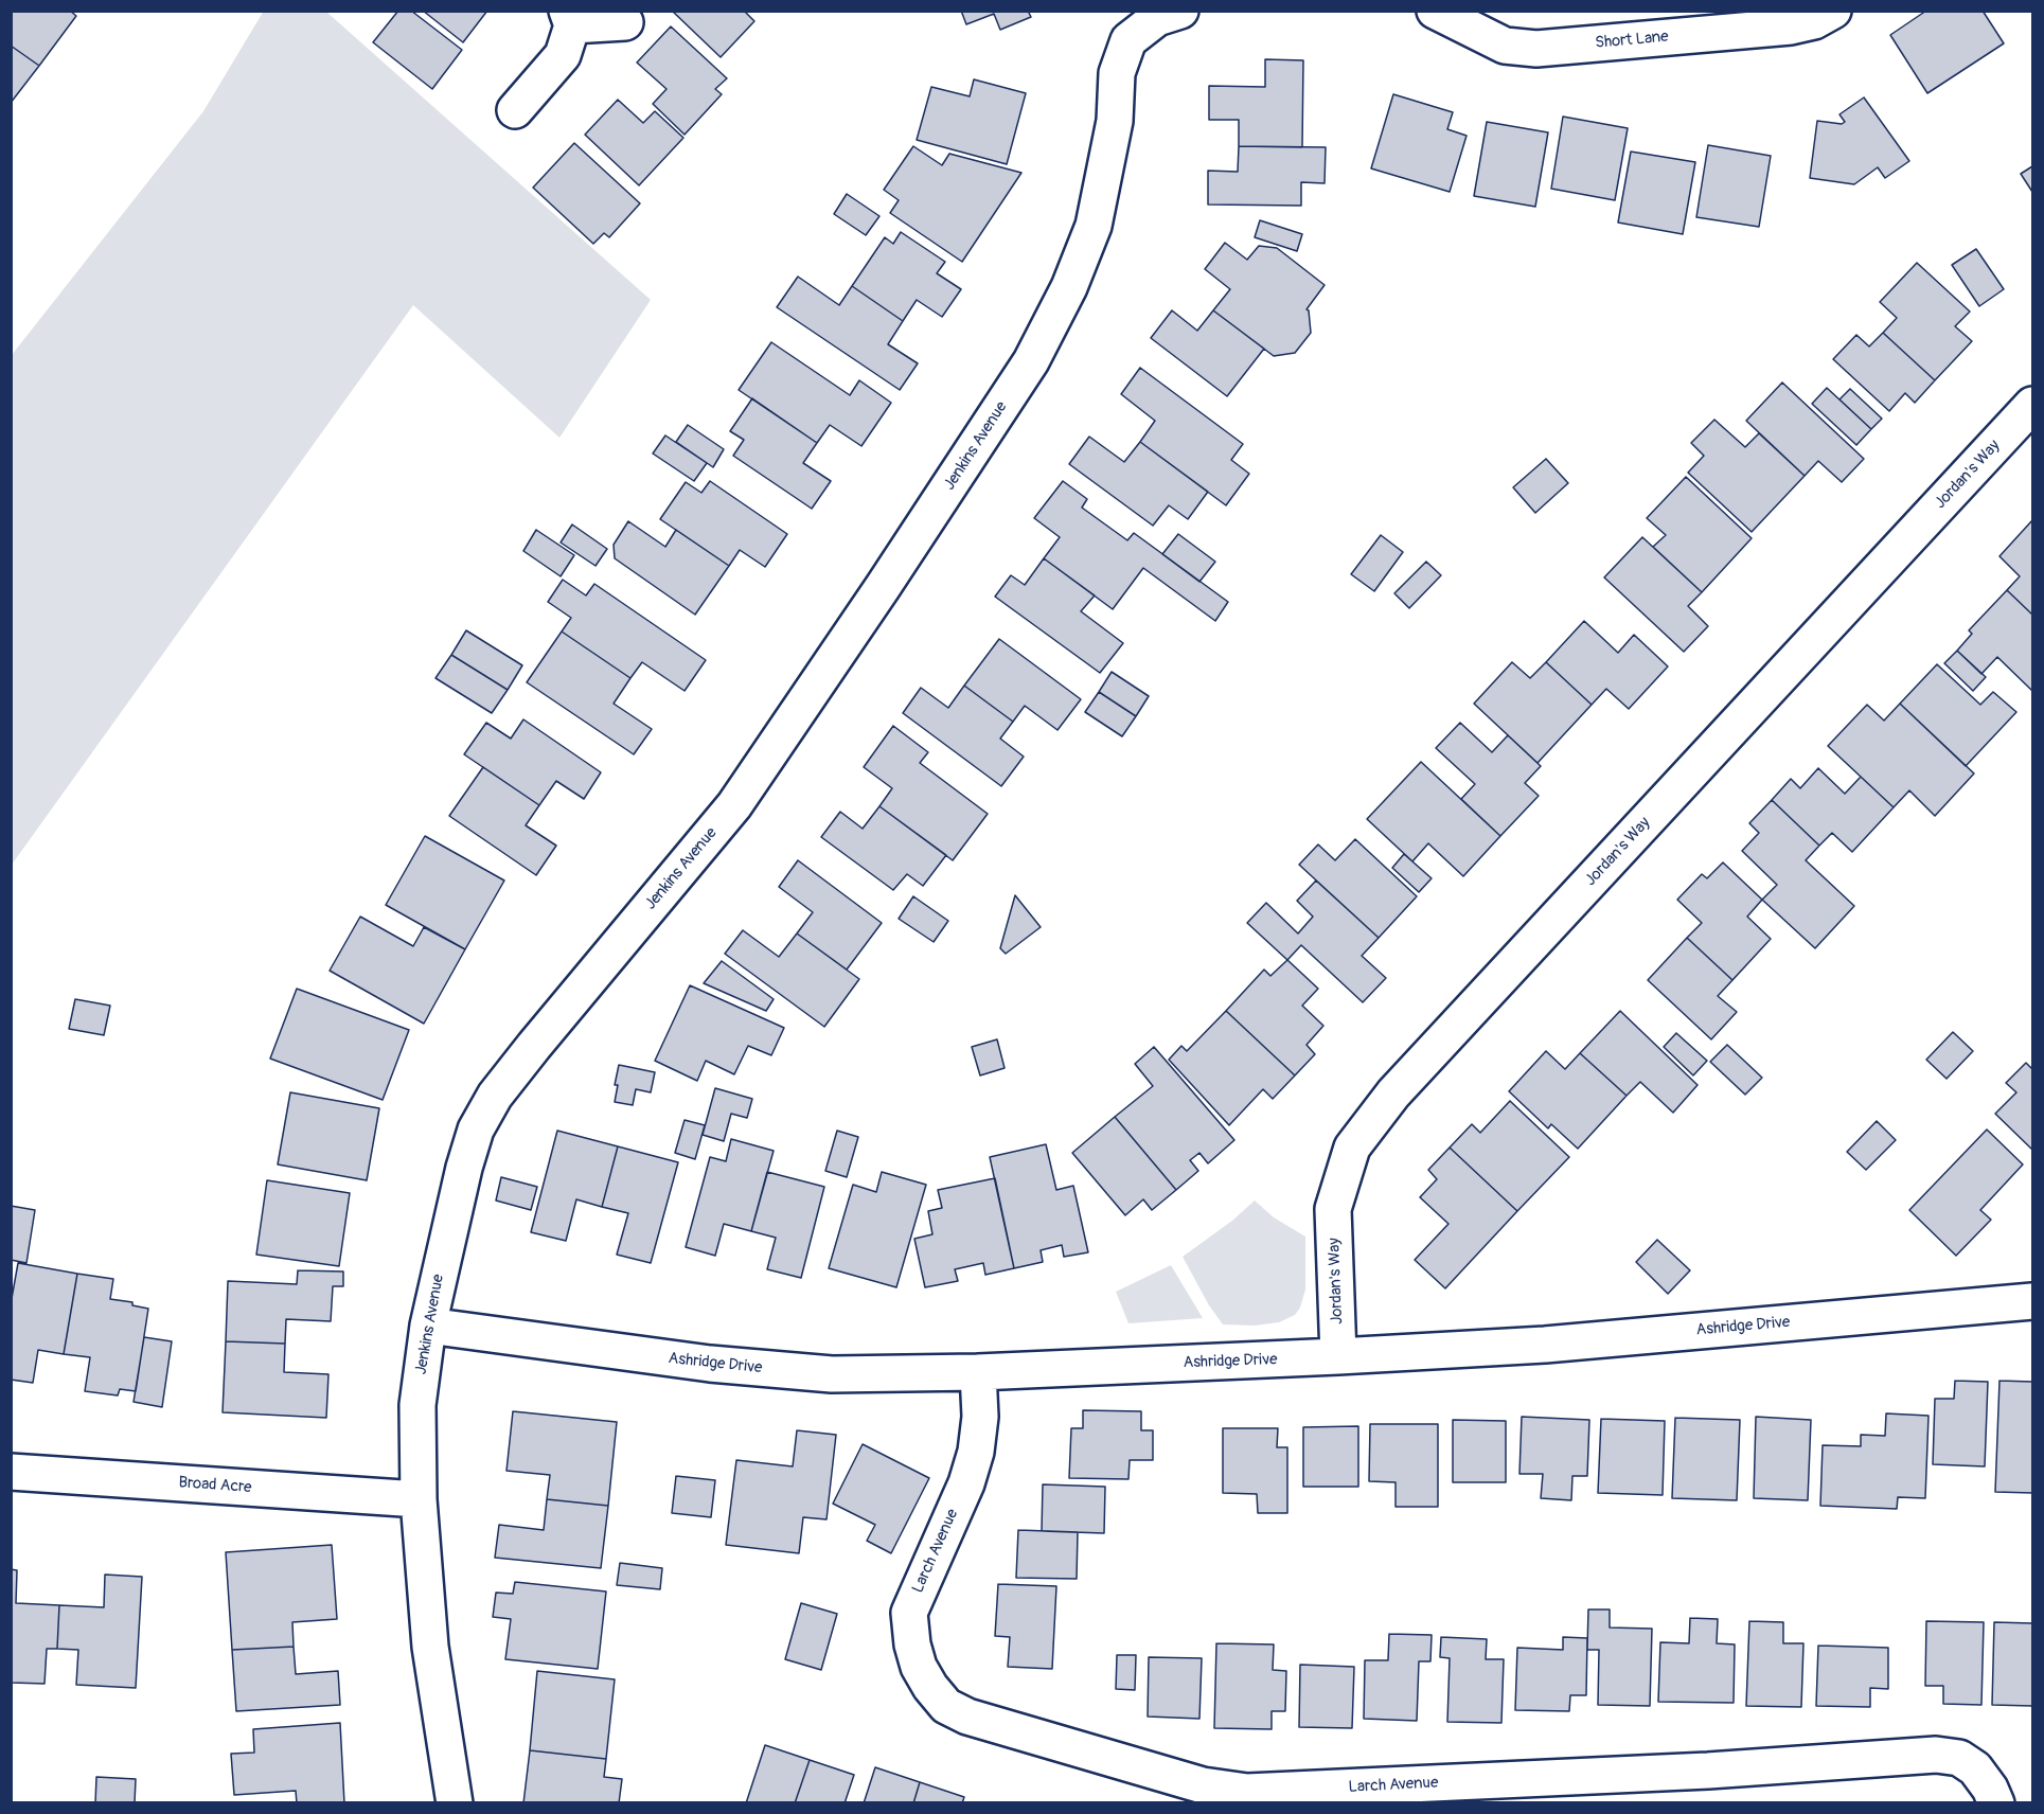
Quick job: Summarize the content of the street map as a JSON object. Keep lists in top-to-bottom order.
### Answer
{
  "streets": {
    "street": [
      "Short Lane",
      "Jenkins Avenue",
      "Jordan's Way",
      "Ashridge Drive",
      "Broad Acre",
      "Larch Avenue"
    ]
  },
  "crossings": [
    ["Jenkins Avenue", "Ashridge Drive"],
    ["Jenkins Avenue", "Broad Acre"],
    ["Jordan's Way", "Ashridge Drive"],
    ["Ashridge Drive", "Larch Avenue"]
  ]
}
